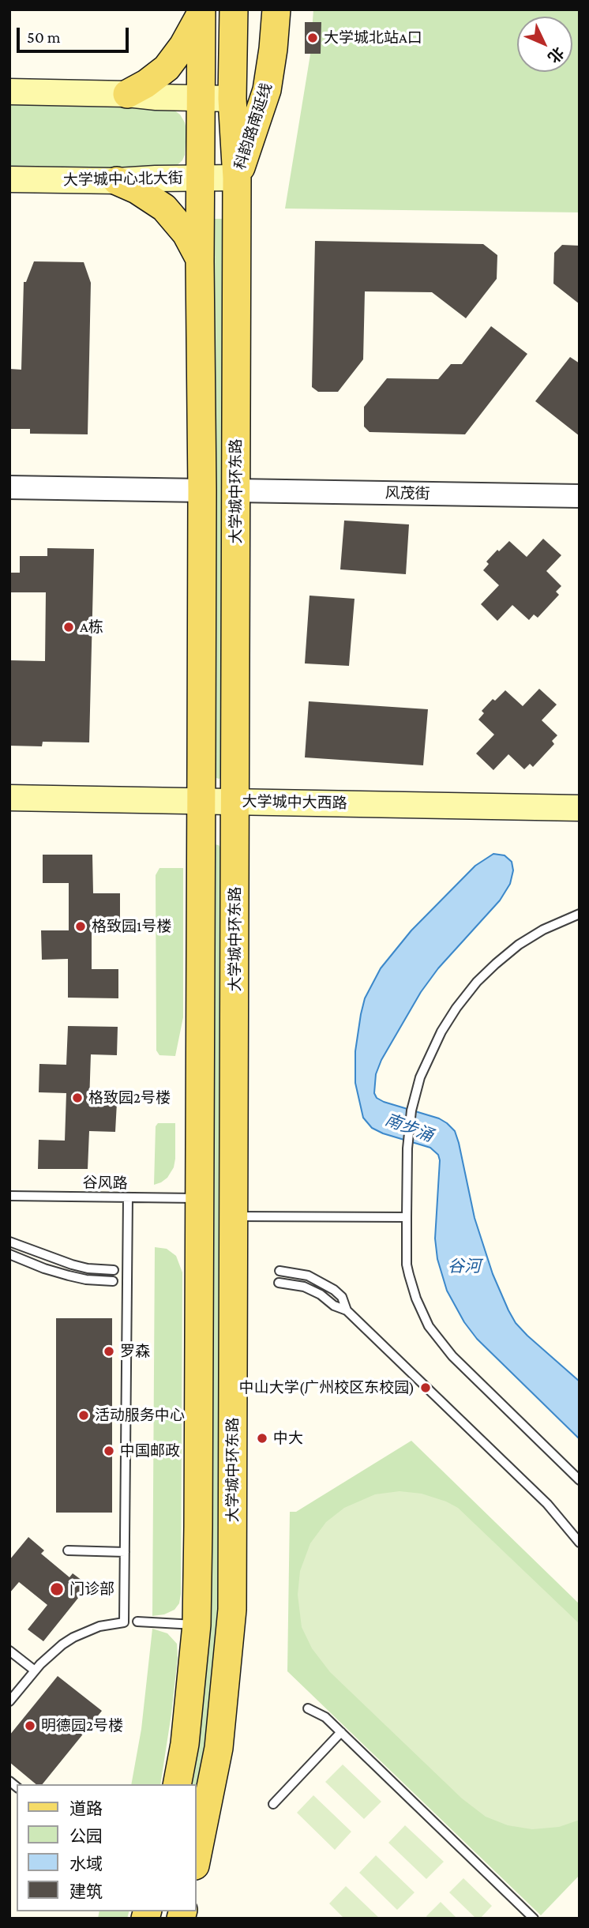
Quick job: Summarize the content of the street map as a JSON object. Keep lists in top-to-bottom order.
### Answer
{
  "streets": {
    "main road": [
      "科韵路南延线",
      "大学城中心北大街",
      "大学城中环东路",
      "大学城中大西路"
    ],
    "street": ["风茂街"],
    "lane": ["谷风路"]
  },
  "crossings": [
    ["科韵路南延线", "大学城中心北大街"],
    ["科韵路南延线", "大学城中环东路"],
    ["大学城中心北大街", "大学城中环东路"],
    ["大学城中环东路", "风茂街"],
    ["大学城中环东路", "大学城中大西路"]
  ],
  "water": ["南步涌", "谷河"],
  "places": [
    "大学城北站A口",
    "A栋",
    "格致园1号楼",
    "格致园2号楼",
    "罗森",
    "中山大学(广州校区东校园)",
    "活动服务中心",
    "中大",
    "中国邮政",
    "门诊部",
    "明德园2号楼"
  ],
  "legend": [
    "道路",
    "公园",
    "水域",
    "建筑"
  ],
  "scale_bar": "50 m",
  "north": "bottom right"
}
